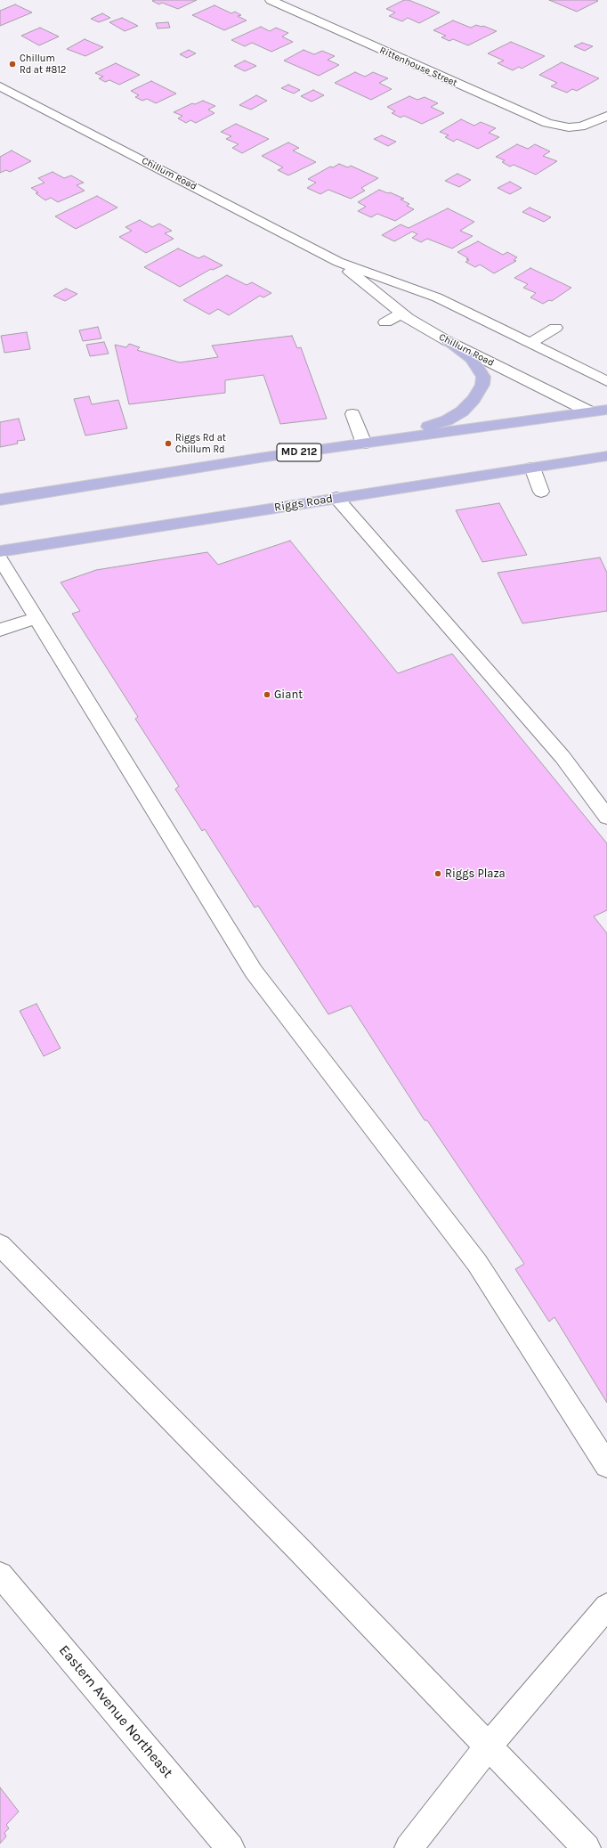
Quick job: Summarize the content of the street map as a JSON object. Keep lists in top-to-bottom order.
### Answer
{
  "streets": {
    "main road": ["Chillum Road", "MD 212", "Riggs Road"],
    "street": ["Rittenhouse Street", "Eastern Avenue Northeast"]
  },
  "crossings": [
    ["Chillum Road", "MD 212"]
  ],
  "places": [
    "Chillum Rd at #812",
    "Riggs Rd at Chillum Rd",
    "Giant",
    "Riggs Plaza"
  ]
}
